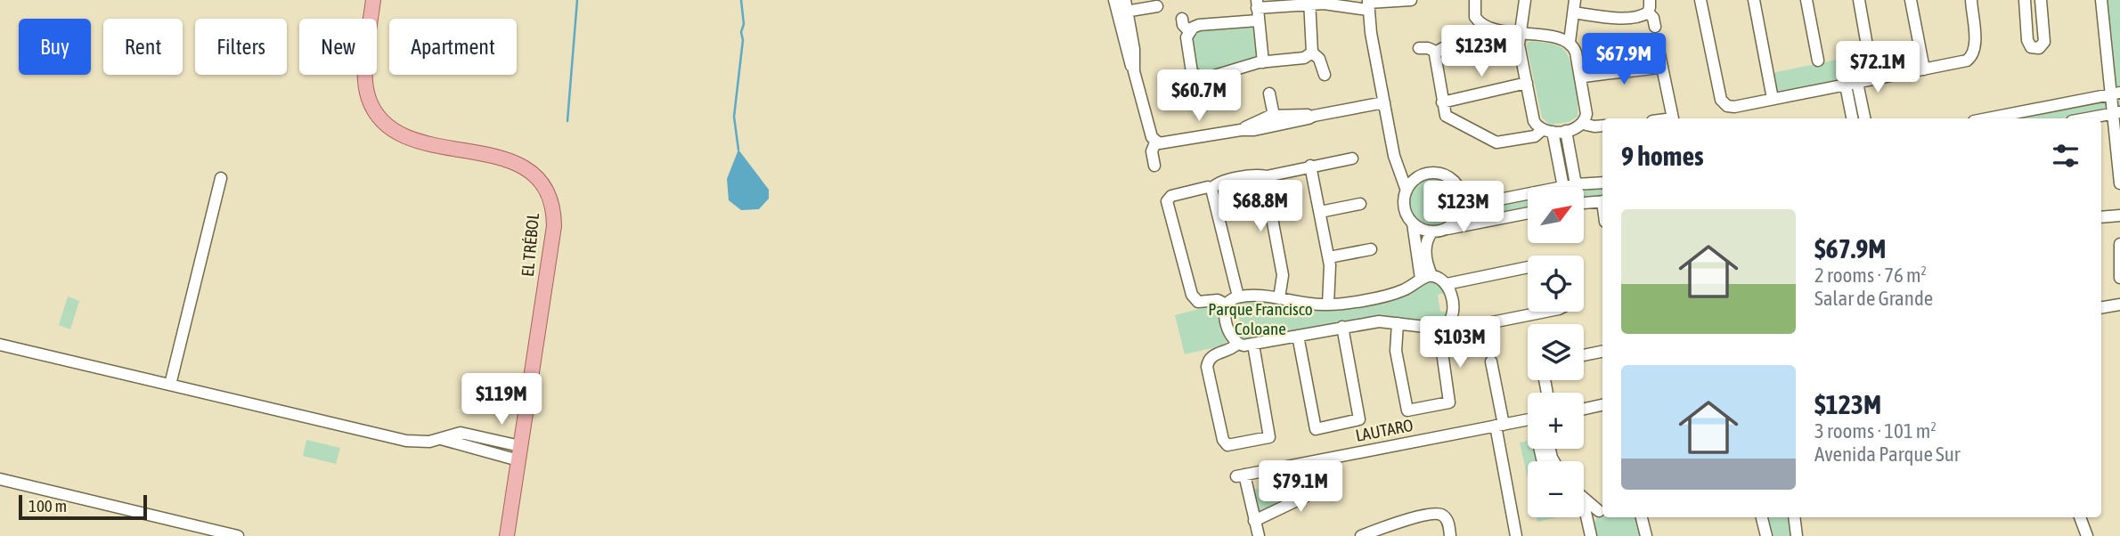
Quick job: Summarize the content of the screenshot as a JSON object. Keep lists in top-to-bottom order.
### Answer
{
  "streets": {
    "main road": ["EL TRÉBOL"],
    "street": ["LAUTARO"]
  },
  "parks": ["Parque Francisco Coloane"],
  "scale_bar": "100 m",
  "north": "top right",
  "page": {
    "chip": [
      "Buy",
      "Rent",
      "Filters",
      "New",
      "Apartment"
    ],
    "price": [
      "$123M",
      "$67.9M",
      "$72.1M",
      "$60.7M",
      "$68.8M",
      "$123M",
      "$103M",
      "$119M",
      "$79.1M"
    ],
    "heading": "9 homes",
    "map_buttons": ["+", "−"],
    "list": [
      {
        "name": "$67.9M",
        "note": "2 rooms · 76 m² · Salar de Grande"
      },
      {
        "name": "$123M",
        "note": "3 rooms · 101 m² · Avenida Parque Sur"
      }
    ],
    "scale": "100 m"
  }
}
